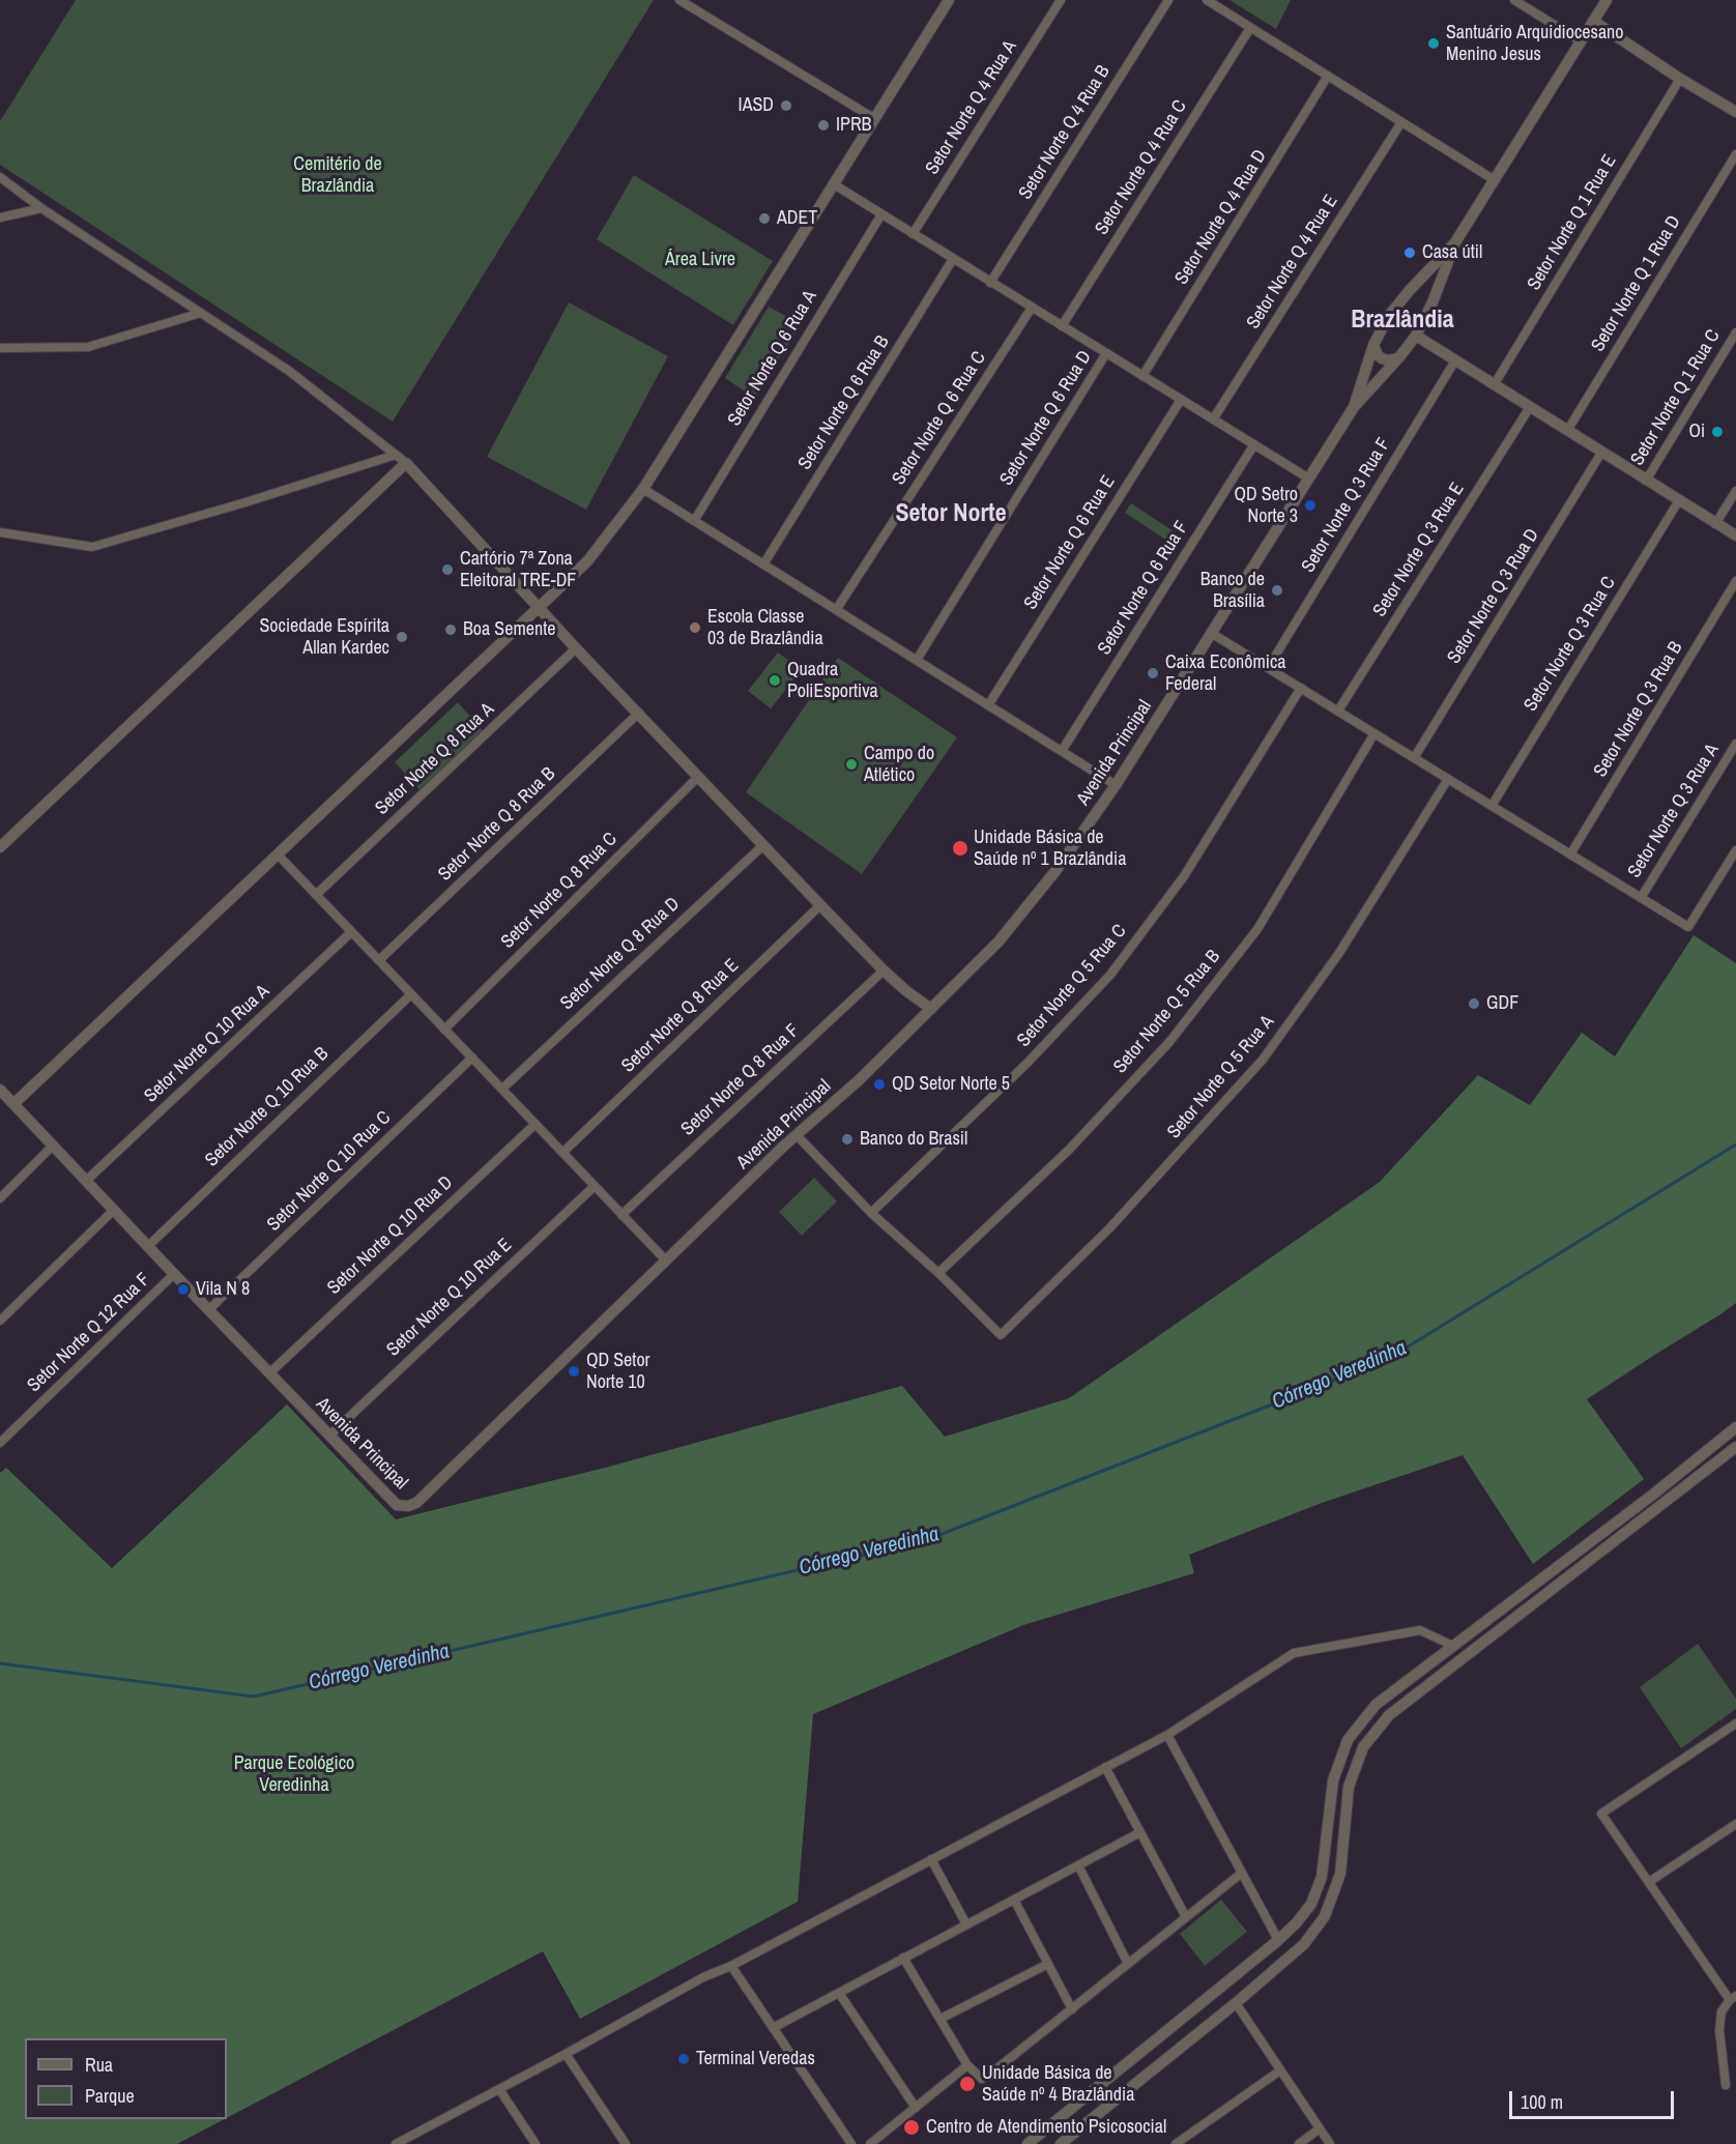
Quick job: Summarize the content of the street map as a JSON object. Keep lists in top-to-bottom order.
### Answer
{
  "streets": {
    "street": [
      "Setor Norte Q 4 Rua A",
      "Setor Norte Q 4 Rua B",
      "Setor Norte Q 4 Rua C",
      "Setor Norte Q 4 Rua D",
      "Setor Norte Q 1 Rua E",
      "Setor Norte Q 4 Rua E",
      "Setor Norte Q 1 Rua D",
      "Setor Norte Q 6 Rua A",
      "Setor Norte Q 1 Rua C",
      "Setor Norte Q 6 Rua B",
      "Setor Norte Q 6 Rua C",
      "Setor Norte Q 6 Rua D",
      "Setor Norte Q 3 Rua F",
      "Setor Norte Q 6 Rua E",
      "Setor Norte Q 3 Rua E",
      "Setor Norte Q 6 Rua F",
      "Setor Norte Q 3 Rua D",
      "Setor Norte Q 3 Rua C",
      "Setor Norte Q 3 Rua B",
      "Avenida Principal",
      "Setor Norte Q 8 Rua A",
      "Setor Norte Q 3 Rua A",
      "Setor Norte Q 8 Rua B",
      "Setor Norte Q 8 Rua C",
      "Setor Norte Q 8 Rua D",
      "Setor Norte Q 5 Rua C",
      "Setor Norte Q 5 Rua B",
      "Setor Norte Q 8 Rua E",
      "Setor Norte Q 10 Rua A",
      "Setor Norte Q 5 Rua A",
      "Setor Norte Q 8 Rua F",
      "Setor Norte Q 10 Rua B",
      "Setor Norte Q 10 Rua C",
      "Setor Norte Q 10 Rua D",
      "Setor Norte Q 10 Rua E",
      "Setor Norte Q 12 Rua F"
    ]
  },
  "crossings": [
    ["Avenida Principal", "Setor Norte Q 10 Rua A"],
    ["Avenida Principal", "Setor Norte Q 10 Rua B"],
    ["Avenida Principal", "Setor Norte Q 10 Rua C"],
    ["Avenida Principal", "Setor Norte Q 10 Rua D"],
    ["Avenida Principal", "Setor Norte Q 10 Rua E"],
    ["Avenida Principal", "Setor Norte Q 12 Rua F"],
    ["Setor Norte Q 5 Rua B", "Setor Norte Q 5 Rua A"]
  ],
  "districts": ["Brazlândia", "Setor Norte"],
  "water": ["Córrego Veredinha"],
  "parks": ["Cemitério de Brazlândia", "Área Livre", "Parque Ecológico Veredinha"],
  "places": [
    "Santuário Arquidiocesano Menino Jesus",
    "IASD",
    "IPRB",
    "ADET",
    "Casa útil",
    "Oi",
    "QD Setro Norte 3",
    "Cartório 7ª Zona Eleitoral TRE-DF",
    "Banco de Brasília",
    "Escola Classe 03 de Brazlândia",
    "Boa Semente",
    "Sociedade Espírita Allan Kardec",
    "Caixa Econômica Federal",
    "Quadra PoliEsportiva",
    "Campo do Atlético",
    "Unidade Básica de Saúde nº 1 Brazlândia",
    "GDF",
    "QD Setor Norte 5",
    "Banco do Brasil",
    "Vila N 8",
    "QD Setor Norte 10",
    "Terminal Veredas",
    "Unidade Básica de Saúde nº 4 Brazlândia",
    "Centro de Atendimento Psicosocial"
  ],
  "legend": ["Rua", "Parque"],
  "scale_bar": "100 m"
}
